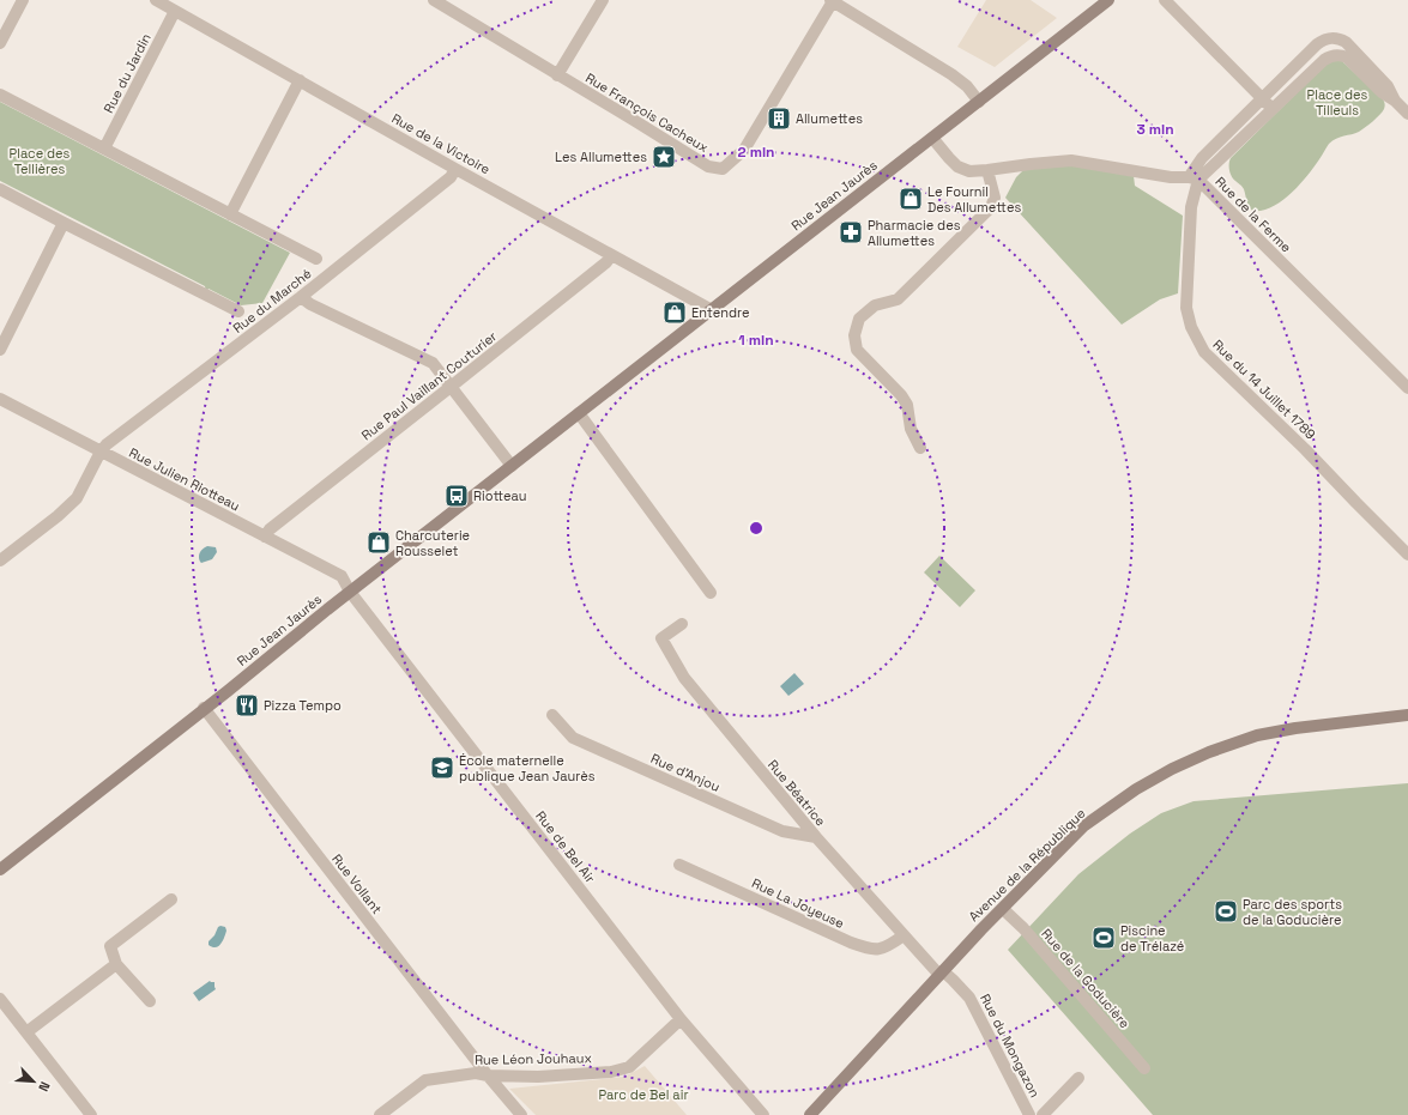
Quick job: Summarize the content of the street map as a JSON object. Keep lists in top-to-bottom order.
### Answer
{
  "streets": {
    "main road": ["Rue Jean Jaurès", "Avenue de la République"],
    "street": [
      "Rue du Jardin",
      "Rue François Cacheux",
      "Rue de la Victoire",
      "Rue de la Ferme",
      "Rue du Marché",
      "Rue Paul Vaillant Couturier",
      "Rue du 14 Juillet 1789",
      "Rue Julien Riotteau",
      "Rue d'Anjou",
      "Rue Béatrice",
      "Rue de Bel Air",
      "Rue Vollant",
      "Rue La Joyeuse",
      "Rue de la Goducière",
      "Rue du Mongazon",
      "Rue Léon Jouhaux"
    ]
  },
  "crossings": [
    ["Rue du Jardin", "Rue de la Victoire"],
    ["Rue de la Victoire", "Rue Jean Jaurès"],
    ["Rue de la Victoire", "Rue du Marché"],
    ["Rue de la Victoire", "Rue Paul Vaillant Couturier"],
    ["Rue Jean Jaurès", "Rue Julien Riotteau"],
    ["Rue Jean Jaurès", "Rue de Bel Air"],
    ["Rue Jean Jaurès", "Rue Vollant"],
    ["Rue de la Ferme", "Rue du 14 Juillet 1789"],
    ["Rue du Marché", "Rue Julien Riotteau"],
    ["Rue Paul Vaillant Couturier", "Rue Julien Riotteau"],
    ["Rue Julien Riotteau", "Rue de Bel Air"],
    ["Rue d'Anjou", "Rue Béatrice"],
    ["Rue Béatrice", "Avenue de la République"],
    ["Rue Béatrice", "Rue La Joyeuse"],
    ["Rue Béatrice", "Rue du Mongazon"],
    ["Rue de Bel Air", "Rue Léon Jouhaux"],
    ["Avenue de la République", "Rue de la Goducière"],
    ["Avenue de la République", "Rue du Mongazon"],
    ["Rue Vollant", "Rue Léon Jouhaux"]
  ],
  "parks": ["Place des Tilleuls", "Place des Tellières", "Parc de Bel air"],
  "places": {
    "building": ["Allumettes"],
    "place": ["Les Allumettes"],
    "shop": ["Le Fournil Des Allumettes", "Entendre", "Charcuterie Rousselet"],
    "pharmacy": ["Pharmacie des Allumettes"],
    "bus stop": ["Riotteau"],
    "restaurant": ["Pizza Tempo"],
    "school or university": ["École maternelle publique Jean Jaurès"],
    "sports": ["Parc des sports de la Goducière", "Piscine de Trélazé"]
  },
  "north": "bottom right",
  "rings": ["3 min", "2 min", "1 min"]
}
